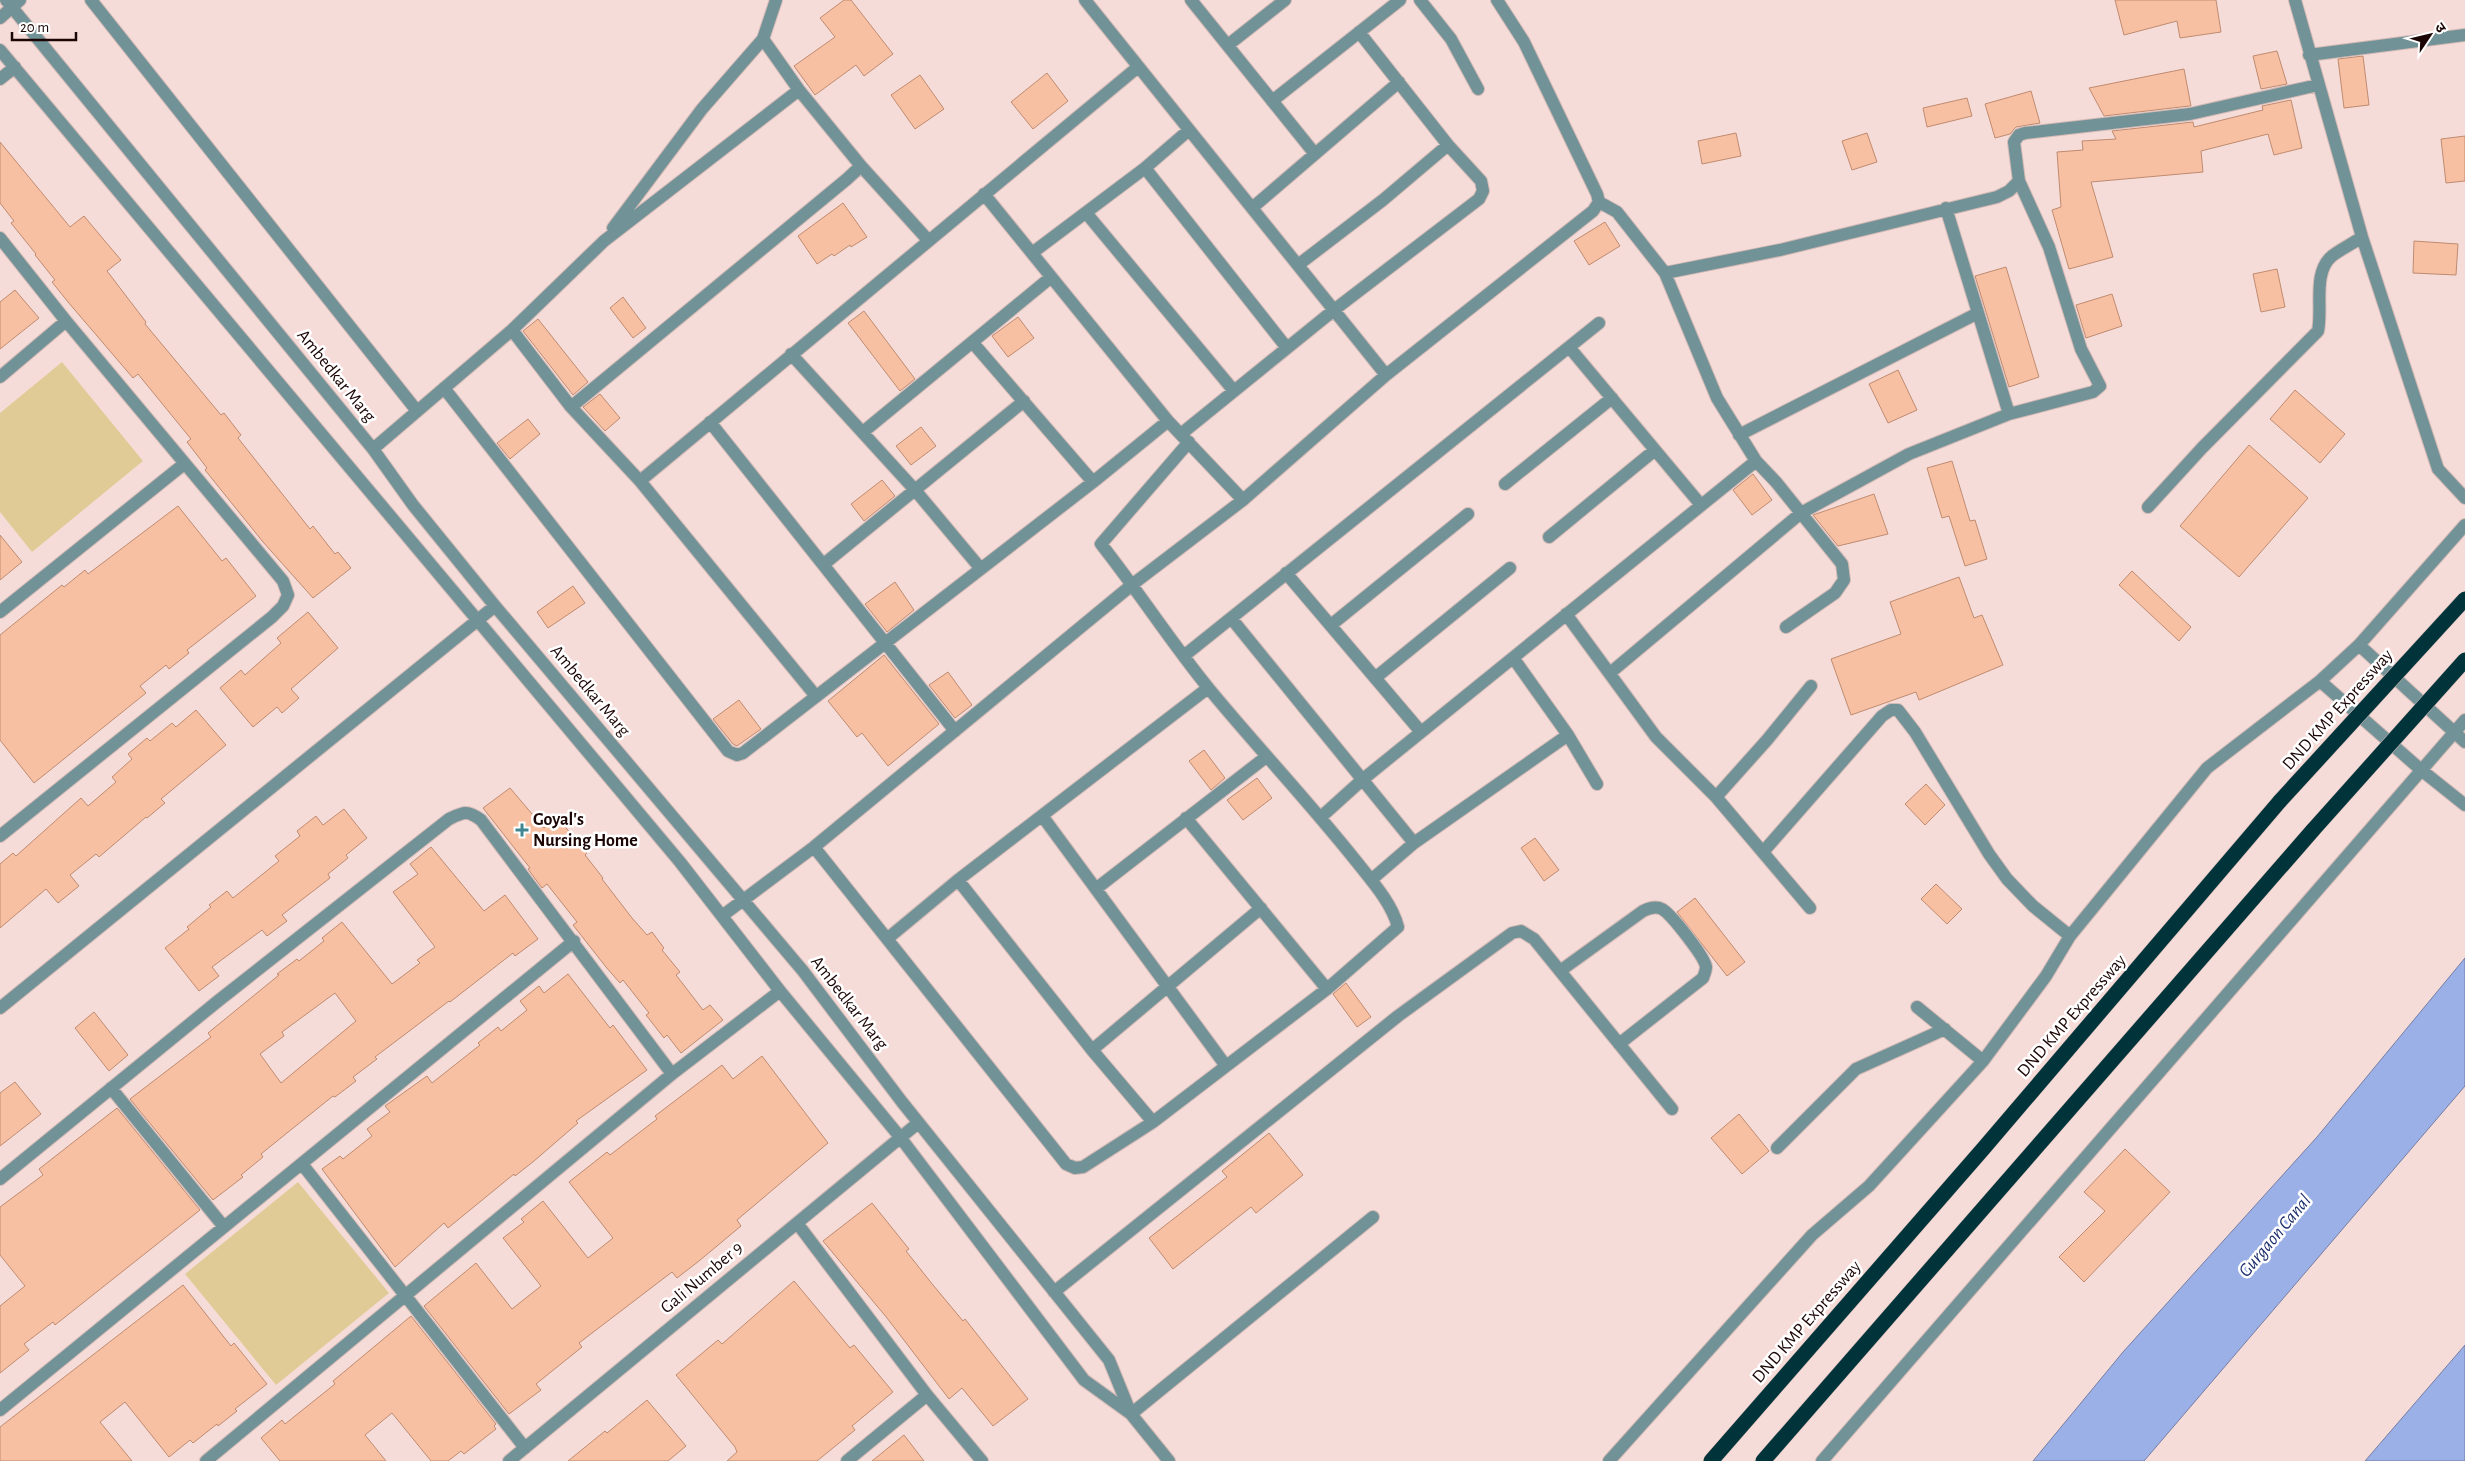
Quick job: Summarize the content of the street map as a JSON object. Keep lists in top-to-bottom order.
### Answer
{
  "streets": {
    "highway": ["DND KMP Expressway"],
    "street": ["Ambedkar Marg", "Gali Number 9"]
  },
  "crossings": [
    ["Ambedkar Marg", "Gali Number 9"]
  ],
  "water": ["Gurgaon Canal"],
  "places": {
    "health": ["Goyal's Nursing Home"]
  },
  "scale_bar": "20 m",
  "north": "top right"
}
